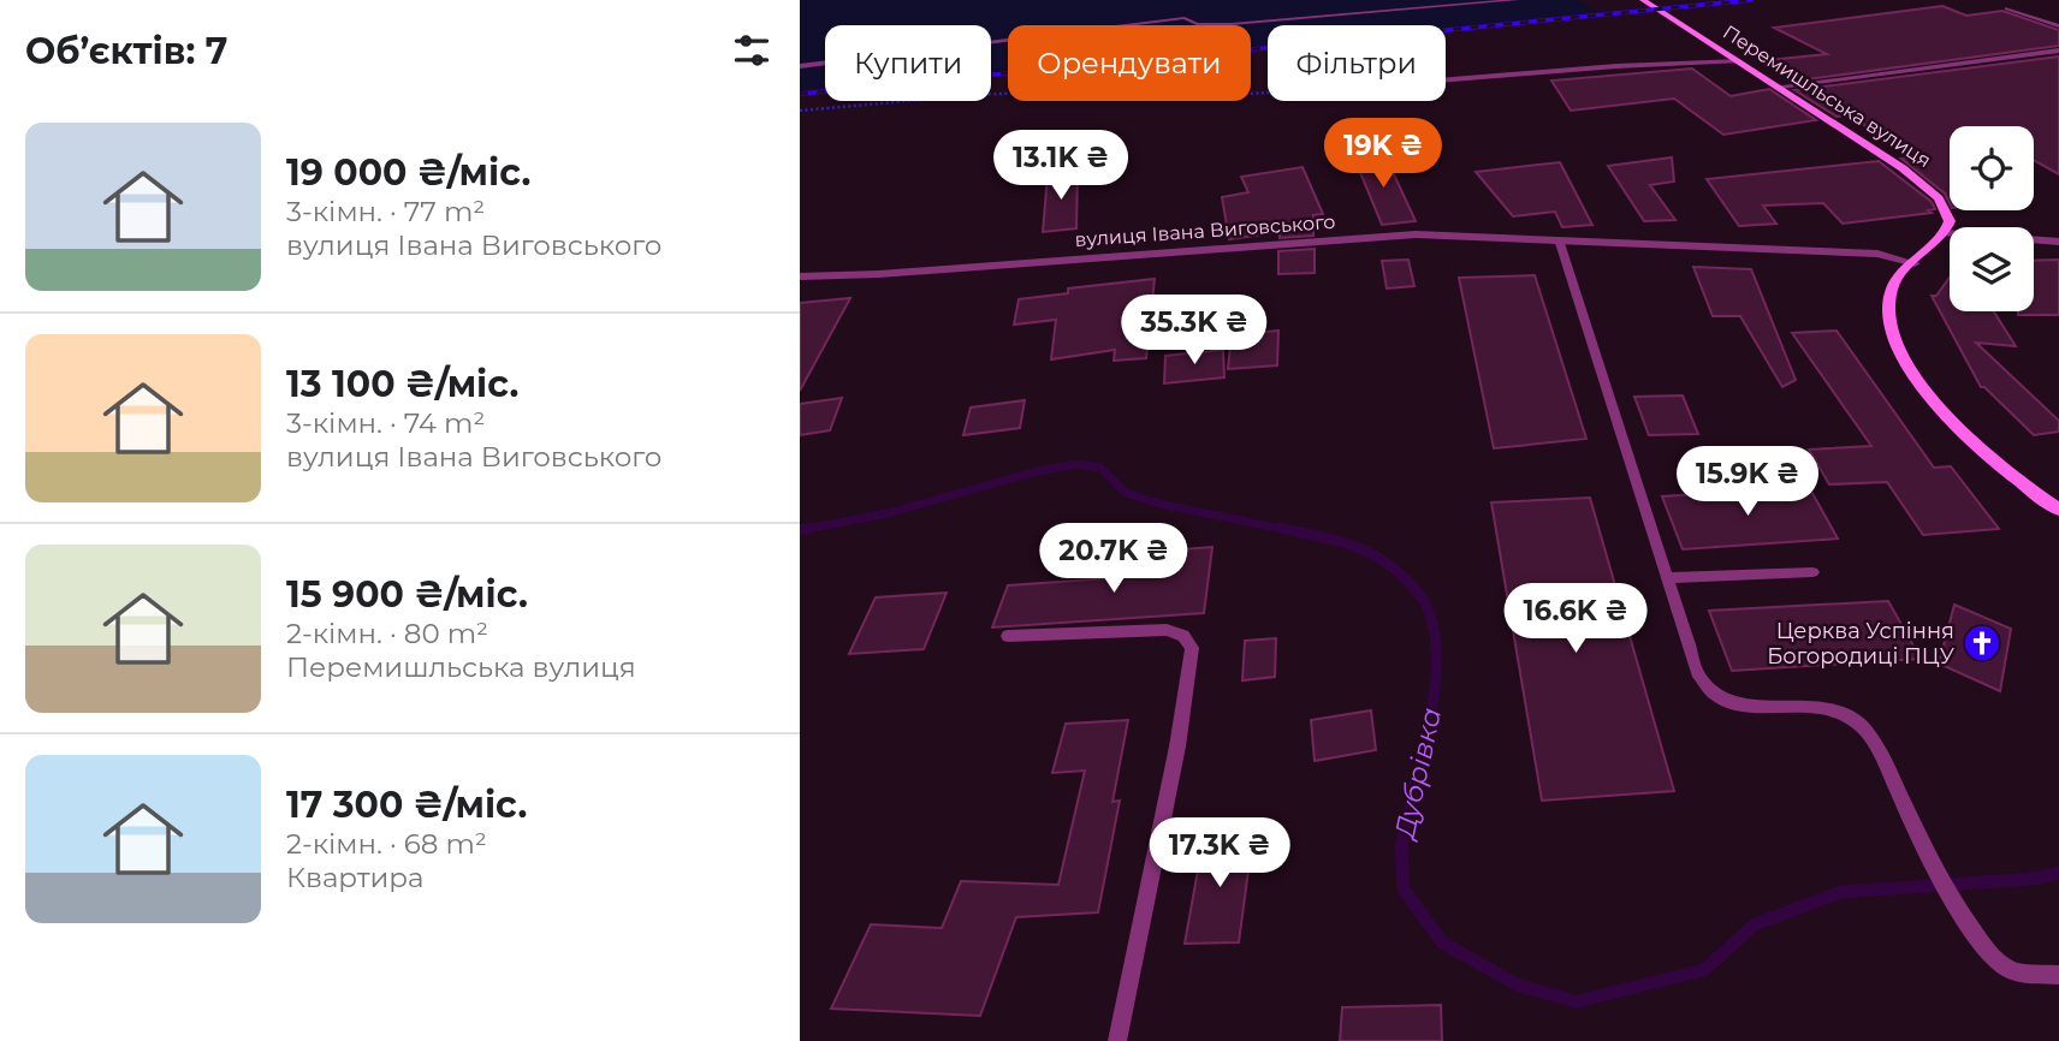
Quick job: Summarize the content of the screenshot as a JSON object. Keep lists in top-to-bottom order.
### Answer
{
  "streets": {
    "main road": ["Перемишльська вулиця"],
    "street": ["вулиця Івана Виговського"]
  },
  "water": ["Дубрівка"],
  "places": {
    "church": ["Церква Успіння Богородиці ПЦУ"]
  },
  "page": {
    "heading": "Об’єктів: 7",
    "chip": ["Купити", "Орендувати", "Фільтри"],
    "list": [
      {
        "name": "19 000 ₴/міс.",
        "note": "3-кімн. · 77 m² · вулиця Івана Виговського"
      },
      {
        "name": "13 100 ₴/міс.",
        "note": "3-кімн. · 74 m² · вулиця Івана Виговського"
      },
      {
        "name": "15 900 ₴/міс.",
        "note": "2-кімн. · 80 m² · Перемишльська вулиця"
      },
      {
        "name": "17 300 ₴/міс.",
        "note": "2-кімн. · 68 m² · Квартира"
      }
    ],
    "price": [
      "19K ₴",
      "13.1K ₴",
      "35.3K ₴",
      "15.9K ₴",
      "20.7K ₴",
      "16.6K ₴",
      "17.3K ₴"
    ]
  }
}
